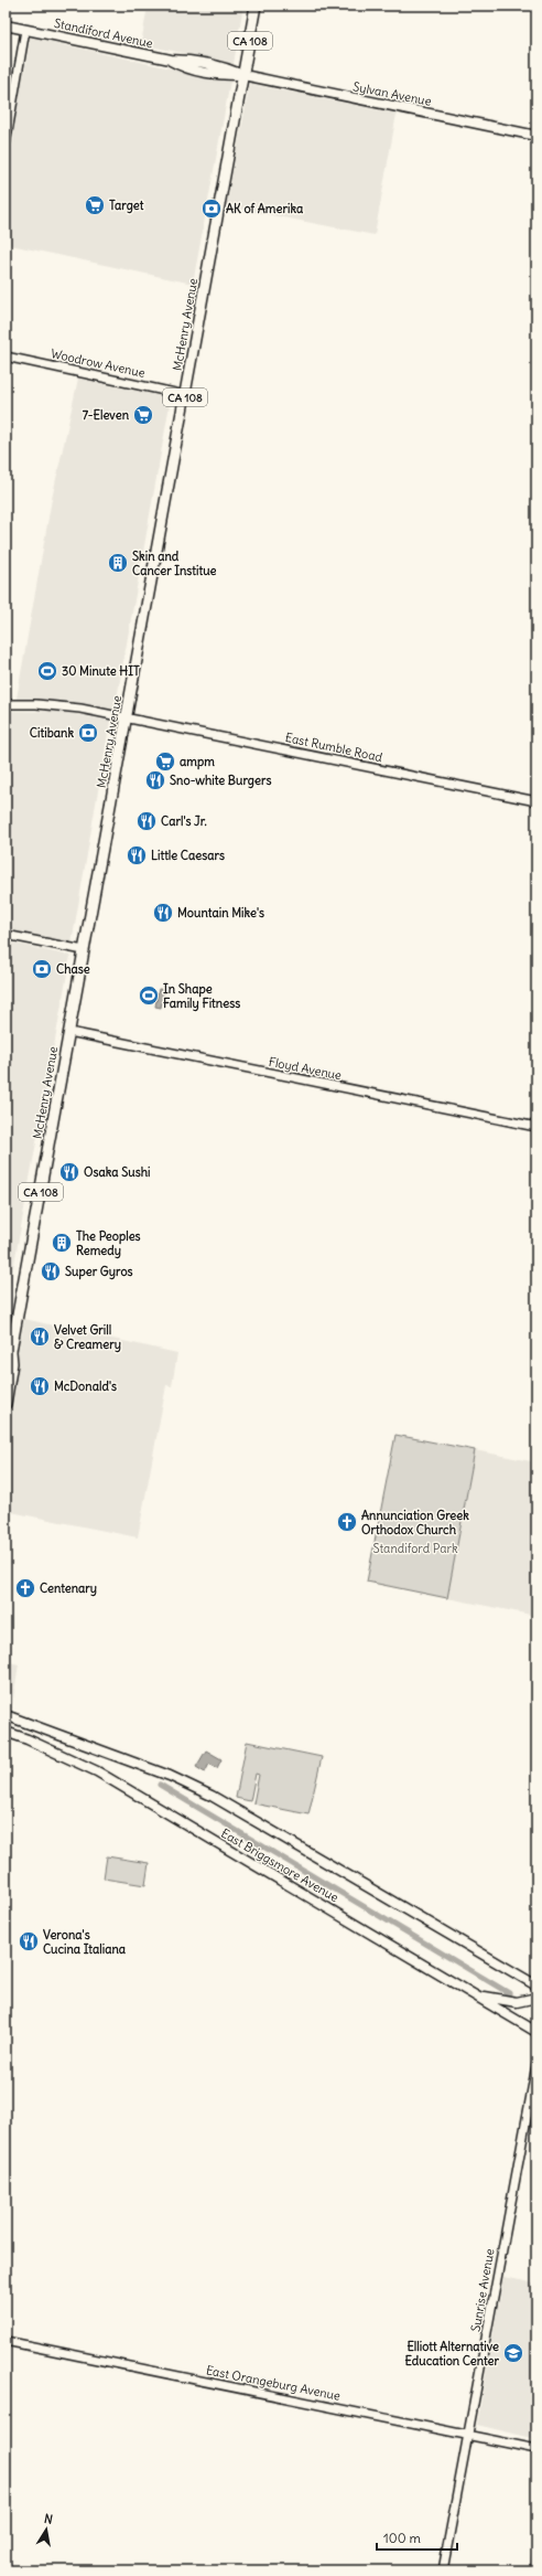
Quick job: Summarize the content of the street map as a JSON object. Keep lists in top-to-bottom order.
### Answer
{
  "streets": {
    "main road": [
      "Standiford Avenue",
      "CA 108",
      "Sylvan Avenue",
      "McHenry Avenue",
      "East Briggsmore Avenue"
    ],
    "street": [
      "Woodrow Avenue",
      "East Rumble Road",
      "Floyd Avenue",
      "Sunrise Avenue",
      "East Orangeburg Avenue"
    ]
  },
  "crossings": [
    ["Standiford Avenue", "Sylvan Avenue"],
    ["Standiford Avenue", "McHenry Avenue"],
    ["Sylvan Avenue", "McHenry Avenue"],
    ["McHenry Avenue", "Woodrow Avenue"],
    ["McHenry Avenue", "East Rumble Road"],
    ["McHenry Avenue", "Floyd Avenue"],
    ["Sunrise Avenue", "East Orangeburg Avenue"]
  ],
  "parks": ["Standiford Park"],
  "places": {
    "supermarket": ["Target", "7-Eleven", "ampm"],
    "bank": ["AK of Amerika", "Citibank", "Chase"],
    "building": ["Skin and Cancer Institue", "The Peoples Remedy"],
    "sports": ["30 Minute HIT", "In Shape Family Fitness"],
    "restaurant": [
      "Sno-white Burgers",
      "Carl's Jr.",
      "Little Caesars",
      "Mountain Mike's",
      "Osaka Sushi",
      "Super Gyros",
      "Velvet Grill & Creamery",
      "McDonald's",
      "Verona's Cucina Italiana"
    ],
    "church": ["Annunciation Greek Orthodox Church", "Centenary"],
    "school or university": ["Elliott Alternative Education Center"]
  },
  "scale_bar": "100 m",
  "north": "top"
}
